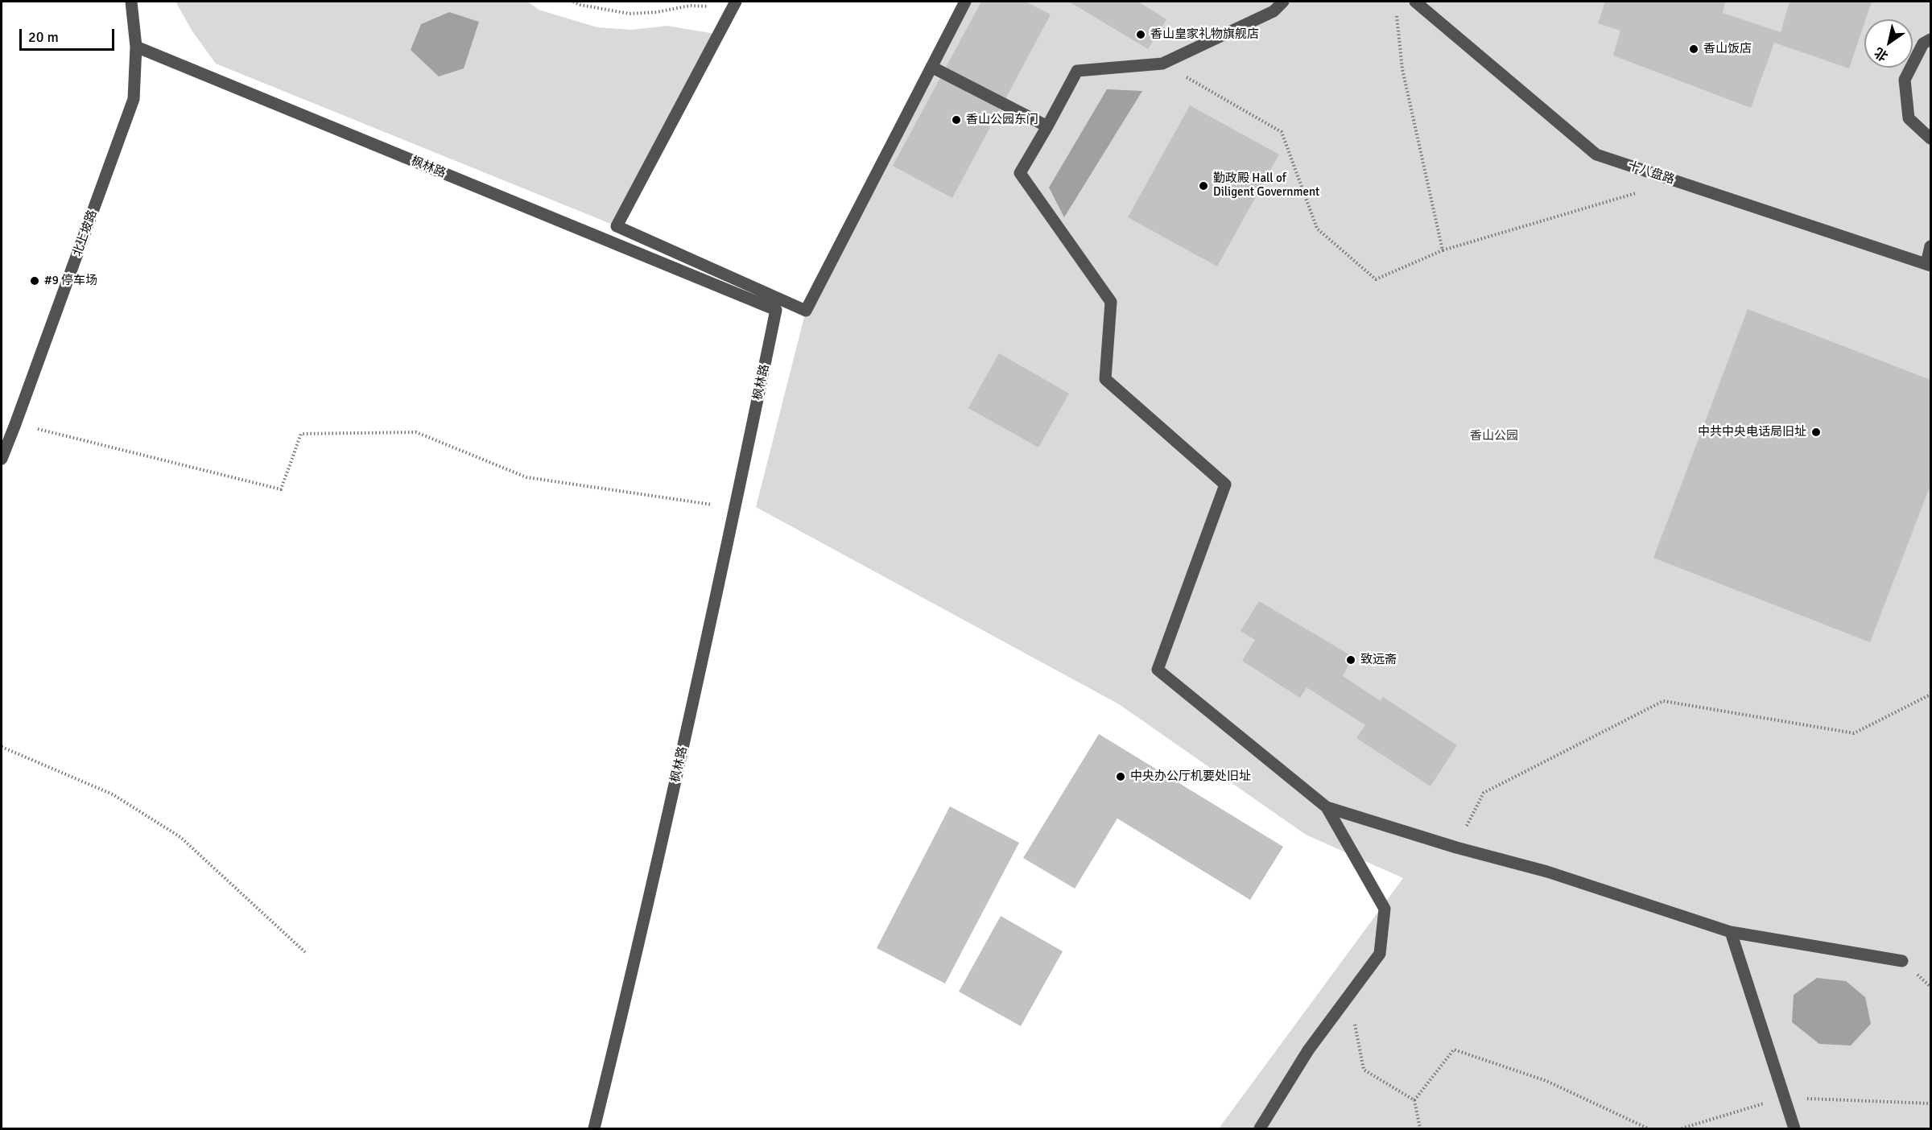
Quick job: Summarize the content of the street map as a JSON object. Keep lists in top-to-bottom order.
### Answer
{
  "streets": {
    "street": ["枫林路", "十八盘路", "北上坡路"]
  },
  "crossings": [
    ["枫林路", "北上坡路"]
  ],
  "parks": ["香山公园"],
  "places": [
    "香山皇家礼物旗舰店",
    "香山饭店",
    "香山公园东门",
    "勤政殿 Hall of Diligent Government",
    "#9 停车场",
    "中共中央电话局旧址",
    "致远斋",
    "中央办公厅机要处旧址"
  ],
  "scale_bar": "20 m",
  "north": "bottom left"
}
